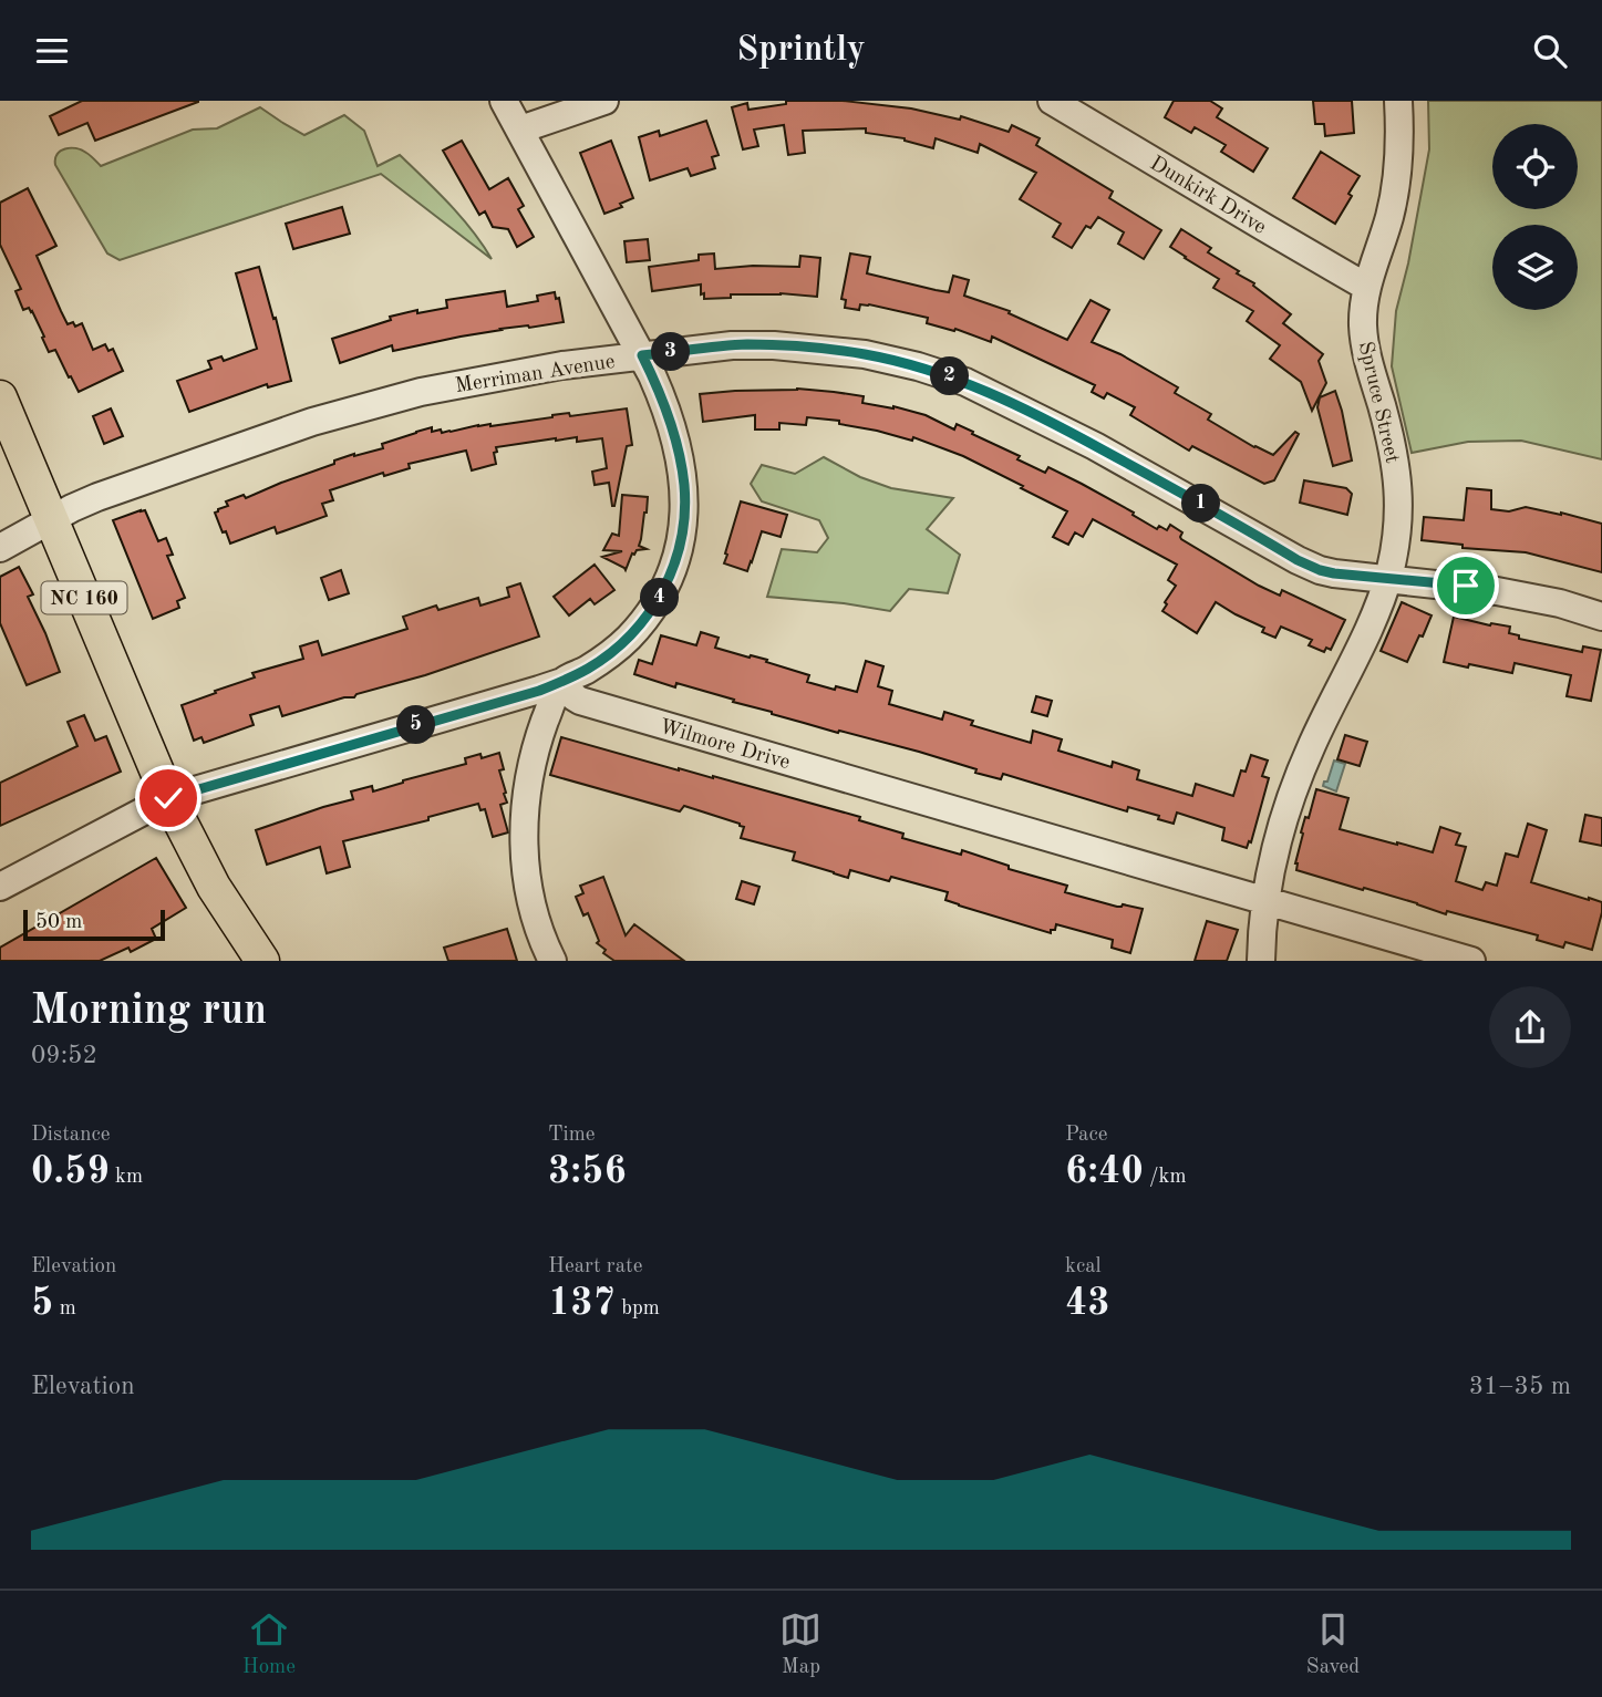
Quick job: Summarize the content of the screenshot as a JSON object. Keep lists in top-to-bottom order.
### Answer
{
  "streets": {
    "main road": ["NC 160"],
    "street": [
      "Dunkirk Drive",
      "Merriman Avenue",
      "Spruce Street",
      "Wilmore Drive"
    ]
  },
  "crossings": [
    ["Dunkirk Drive", "Spruce Street"],
    ["Merriman Avenue", "Spruce Street"],
    ["Merriman Avenue", "NC 160"],
    ["Spruce Street", "Wilmore Drive"]
  ],
  "scale_bar": "50 m",
  "page": {
    "header": "Sprintly",
    "pins": [
      "3",
      "2",
      "1",
      "4",
      "5"
    ],
    "scale": "50 m",
    "heading": ["Morning run", "09:52"],
    "stats": [
      ["Distance", "0.59 km"],
      ["Time", "3:56"],
      ["Pace", "6:40 /km"],
      ["Elevation", "5 m"],
      ["Heart rate", "137 bpm"],
      ["kcal", "43"]
    ],
    "chart": ["Elevation", "31–35 m"],
    "tabs": ["Home", "Map", "Saved"]
  }
}
